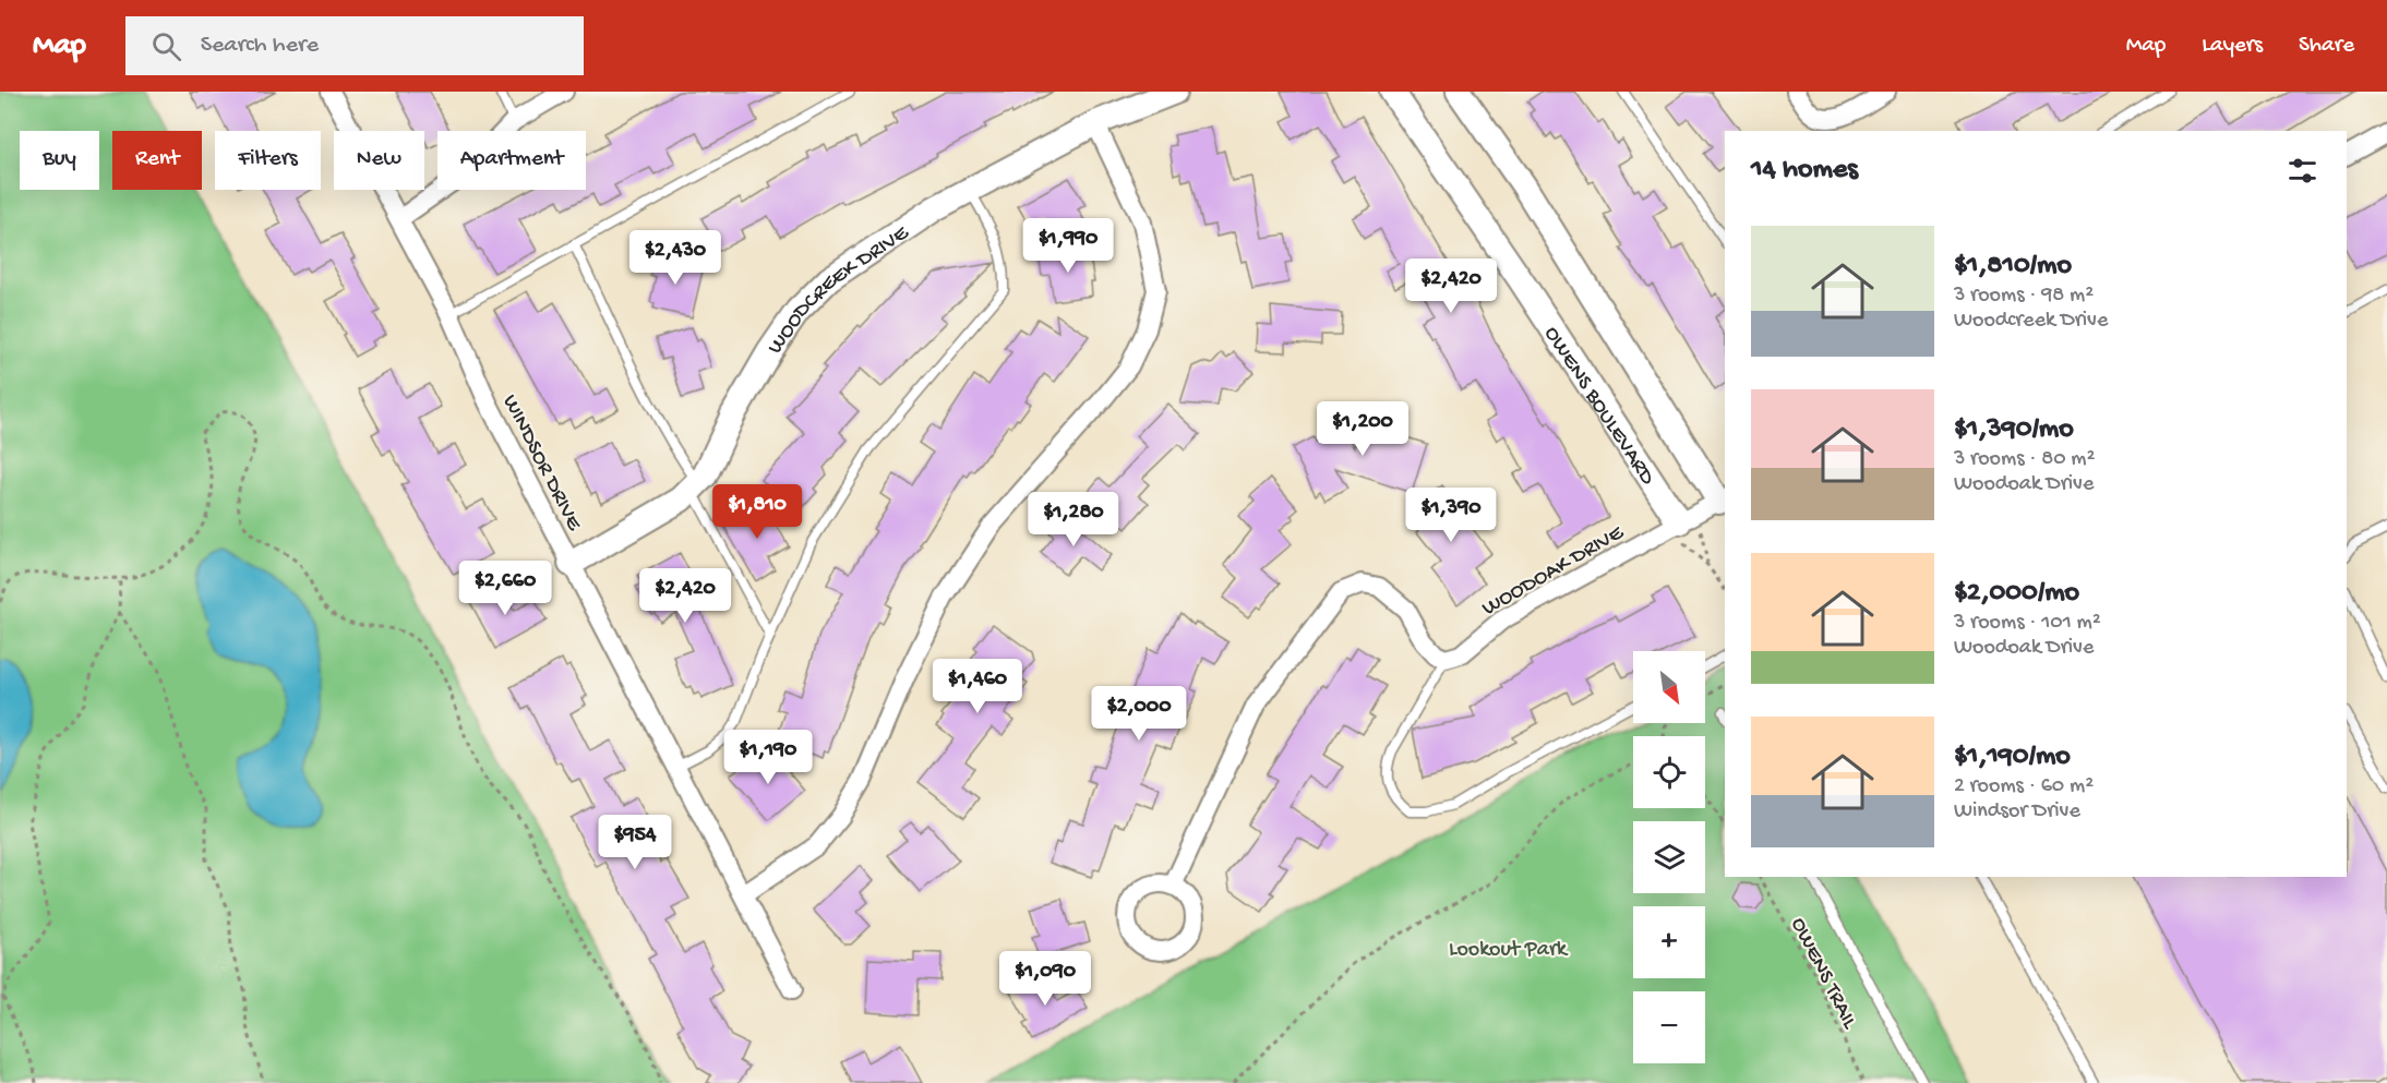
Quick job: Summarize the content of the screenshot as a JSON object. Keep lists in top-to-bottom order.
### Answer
{
  "streets": {
    "street": [
      "WOODCREEK DRIVE",
      "OWENS BOULEVARD",
      "WINDSOR DRIVE",
      "WOODOAK DRIVE"
    ],
    "path": ["OWENS TRAIL"]
  },
  "crossings": [
    ["WOODCREEK DRIVE", "WINDSOR DRIVE"],
    ["OWENS BOULEVARD", "WOODOAK DRIVE"]
  ],
  "parks": ["Lookout Park"],
  "north": "bottom right",
  "page": {
    "header": "Map",
    "search": "Search here",
    "nav": ["Map", "Layers", "Share"],
    "chip": [
      "Buy",
      "Rent",
      "Filters",
      "New",
      "Apartment"
    ],
    "heading": "14 homes",
    "list": [
      {
        "name": "$1,810/mo",
        "note": "3 rooms · 98 m² · Woodcreek Drive"
      },
      {
        "name": "$1,390/mo",
        "note": "3 rooms · 80 m² · Woodoak Drive"
      },
      {
        "name": "$2,000/mo",
        "note": "3 rooms · 101 m² · Woodoak Drive"
      },
      {
        "name": "$1,190/mo",
        "note": "2 rooms · 60 m² · Windsor Drive"
      }
    ],
    "price": [
      "$1,990",
      "$2,430",
      "$2,420",
      "$1,200",
      "$1,810",
      "$1,390",
      "$1,280",
      "$2,660",
      "$2,420",
      "$1,460",
      "$2,000",
      "$1,190",
      "$954",
      "$1,090"
    ],
    "map_buttons": ["+", "−"]
  }
}
